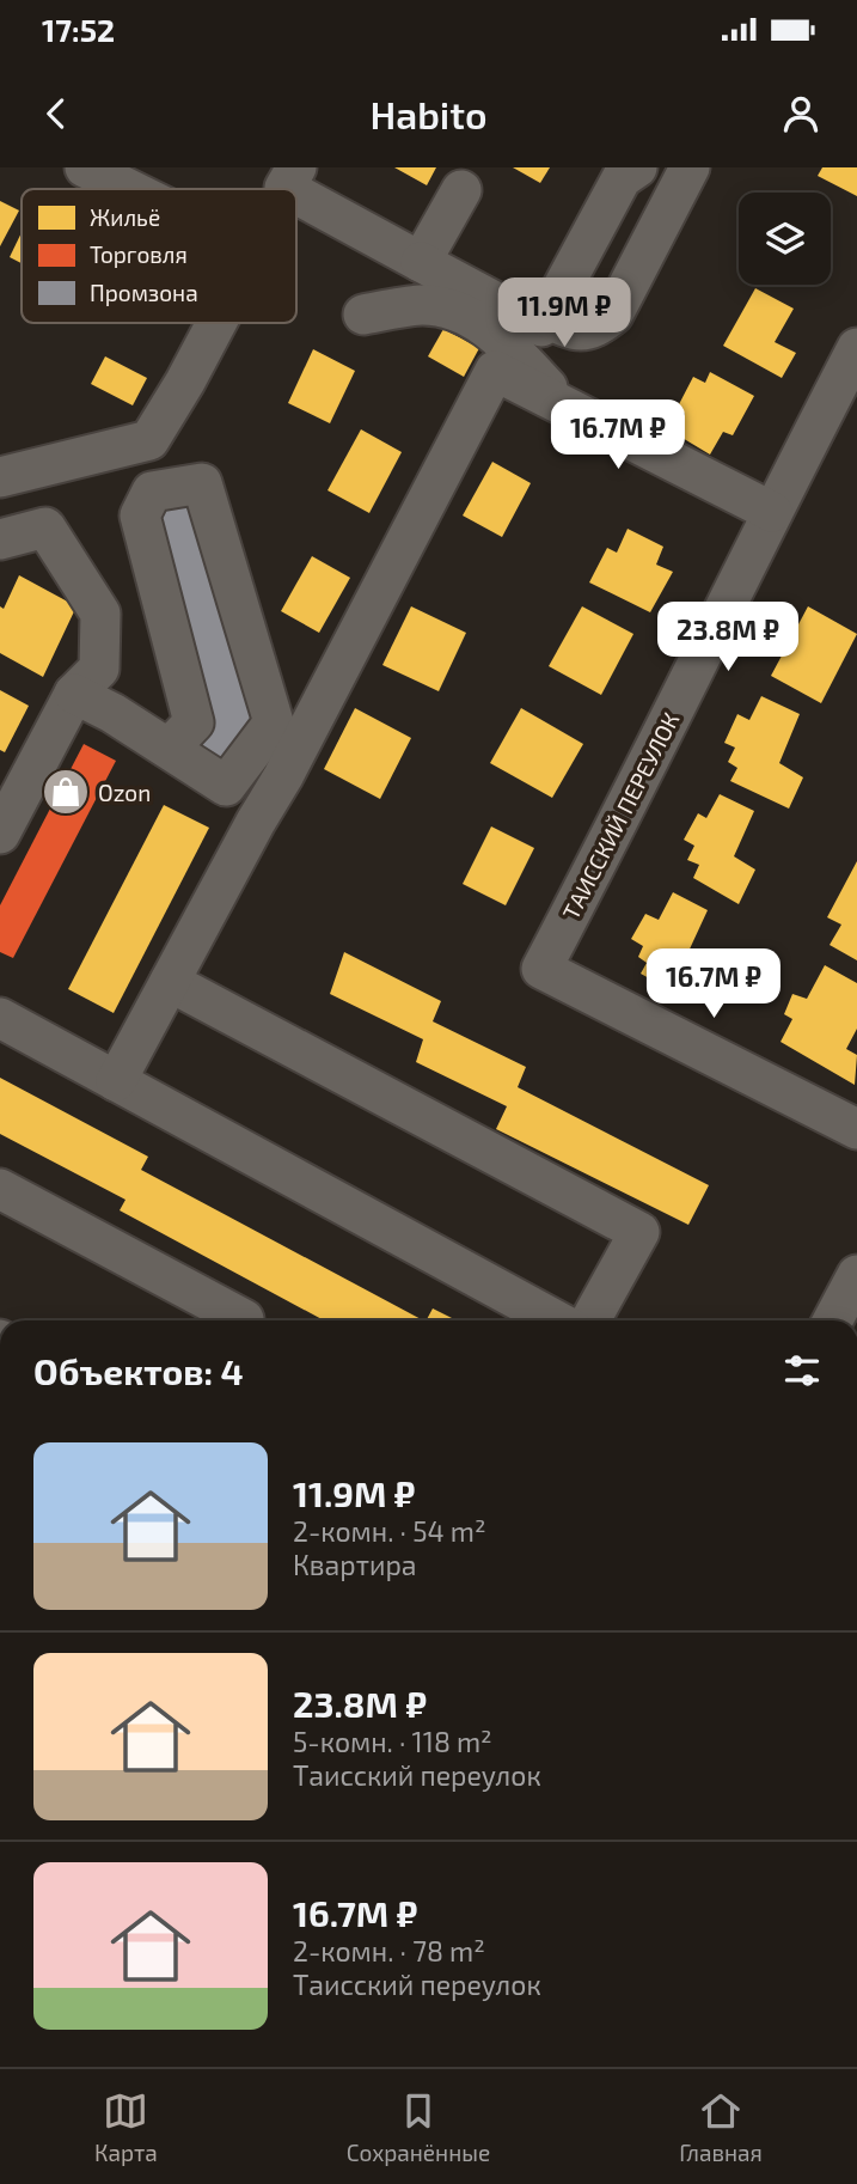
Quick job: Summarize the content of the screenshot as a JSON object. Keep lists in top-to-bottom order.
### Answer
{
  "streets": {
    "street": ["ТАИССКИЙ ПЕРЕУЛОК"]
  },
  "places": {
    "shop": ["Ozon"]
  },
  "legend": ["Жильё", "Торговля", "Промзона"],
  "page": {
    "status": "17:52",
    "header": "Habito",
    "price": [
      "11.9M ₽",
      "16.7M ₽",
      "23.8M ₽",
      "16.7M ₽"
    ],
    "heading": "Объектов: 4",
    "list": [
      {
        "name": "11.9M ₽",
        "note": "2-комн. · 54 m² · Квартира"
      },
      {
        "name": "23.8M ₽",
        "note": "5-комн. · 118 m² · Таисский переулок"
      },
      {
        "name": "16.7M ₽",
        "note": "2-комн. · 78 m² · Таисский переулок"
      }
    ],
    "tabs": ["Карта", "Сохранённые", "Главная"]
  }
}
